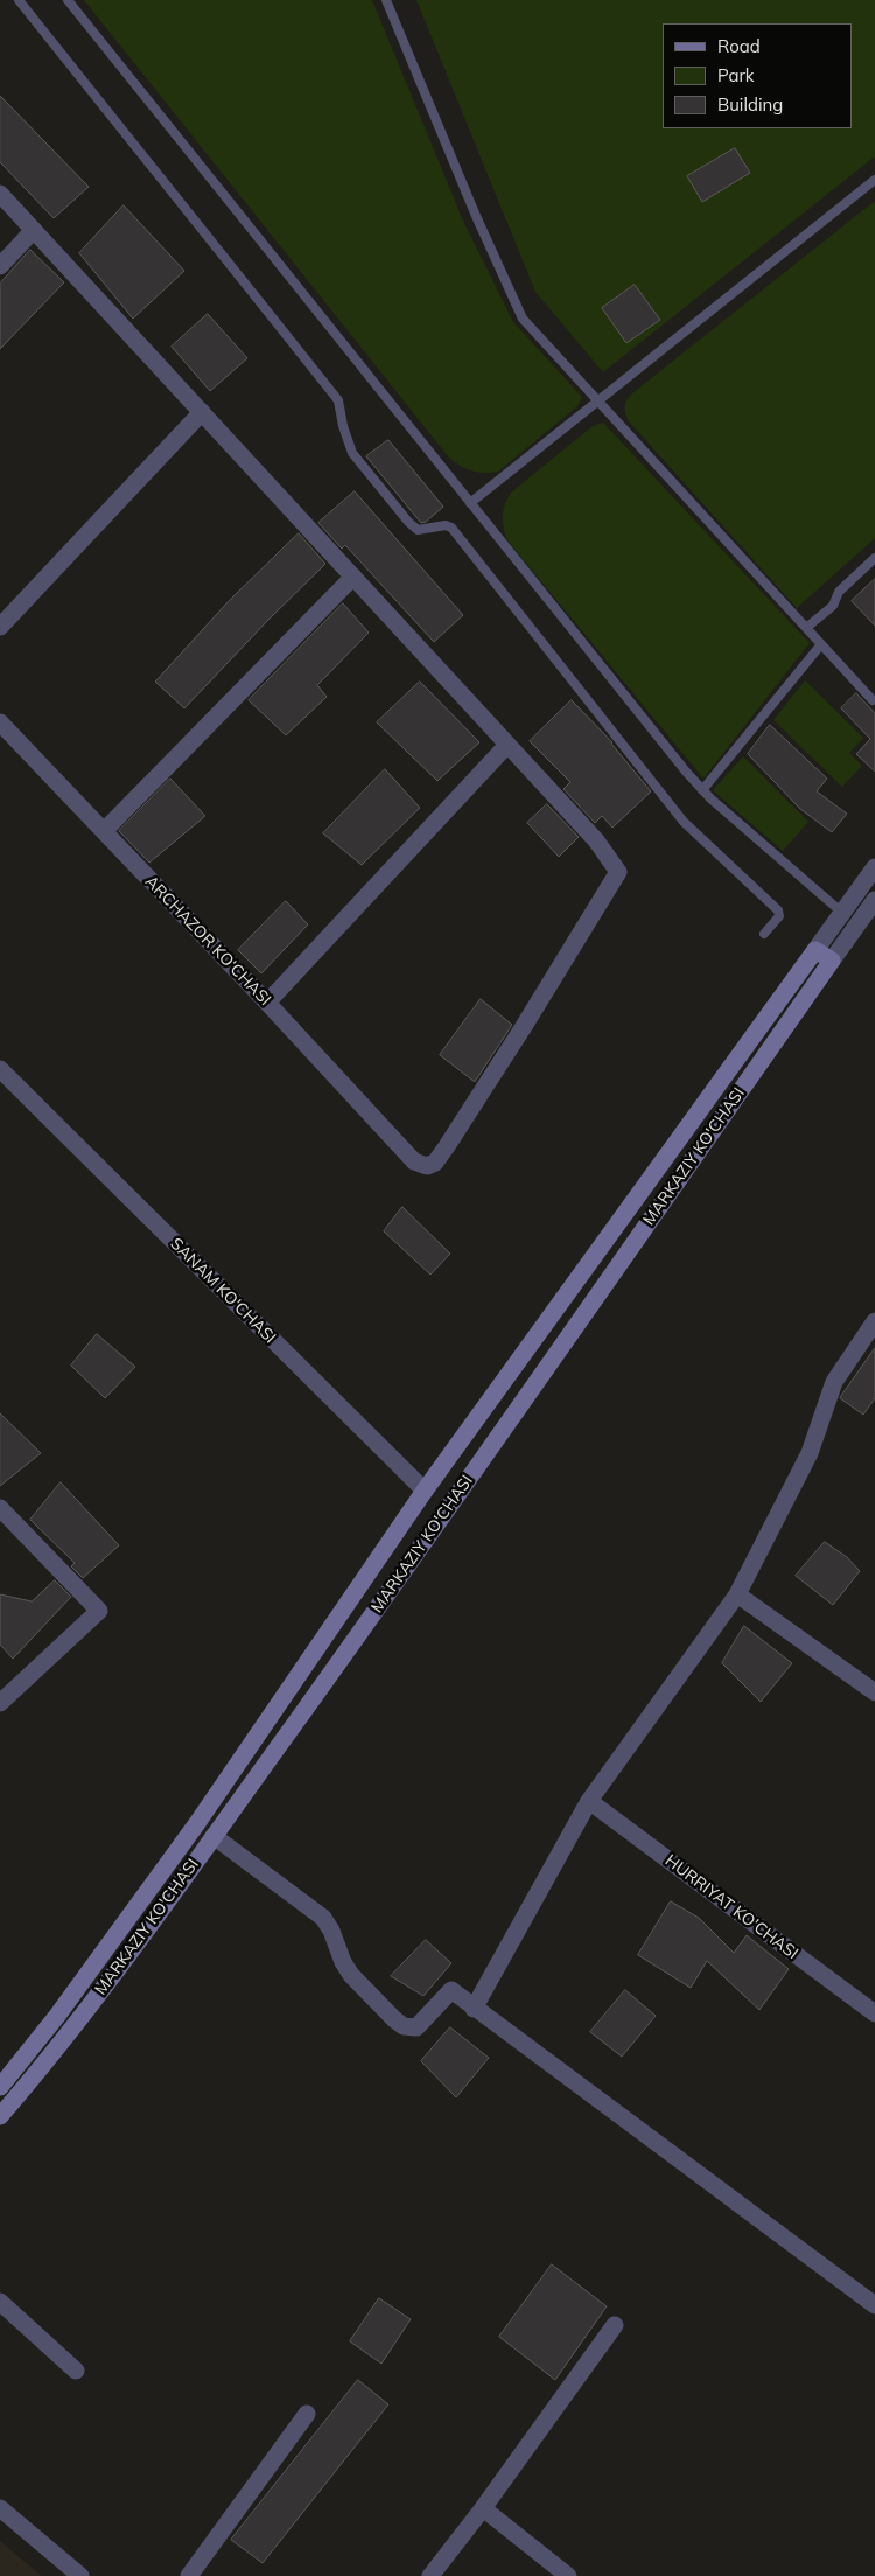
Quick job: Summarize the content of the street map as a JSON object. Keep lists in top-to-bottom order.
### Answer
{
  "streets": {
    "street": [
      "ARCHAZOR KO‘CHASI",
      "MARKAZIY KO'CHASI",
      "SANAM KO'CHASI",
      "HURRIYAT KO'CHASI"
    ]
  },
  "crossings": [
    ["MARKAZIY KO'CHASI", "SANAM KO'CHASI"]
  ],
  "legend": ["Road", "Park", "Building"]
}
